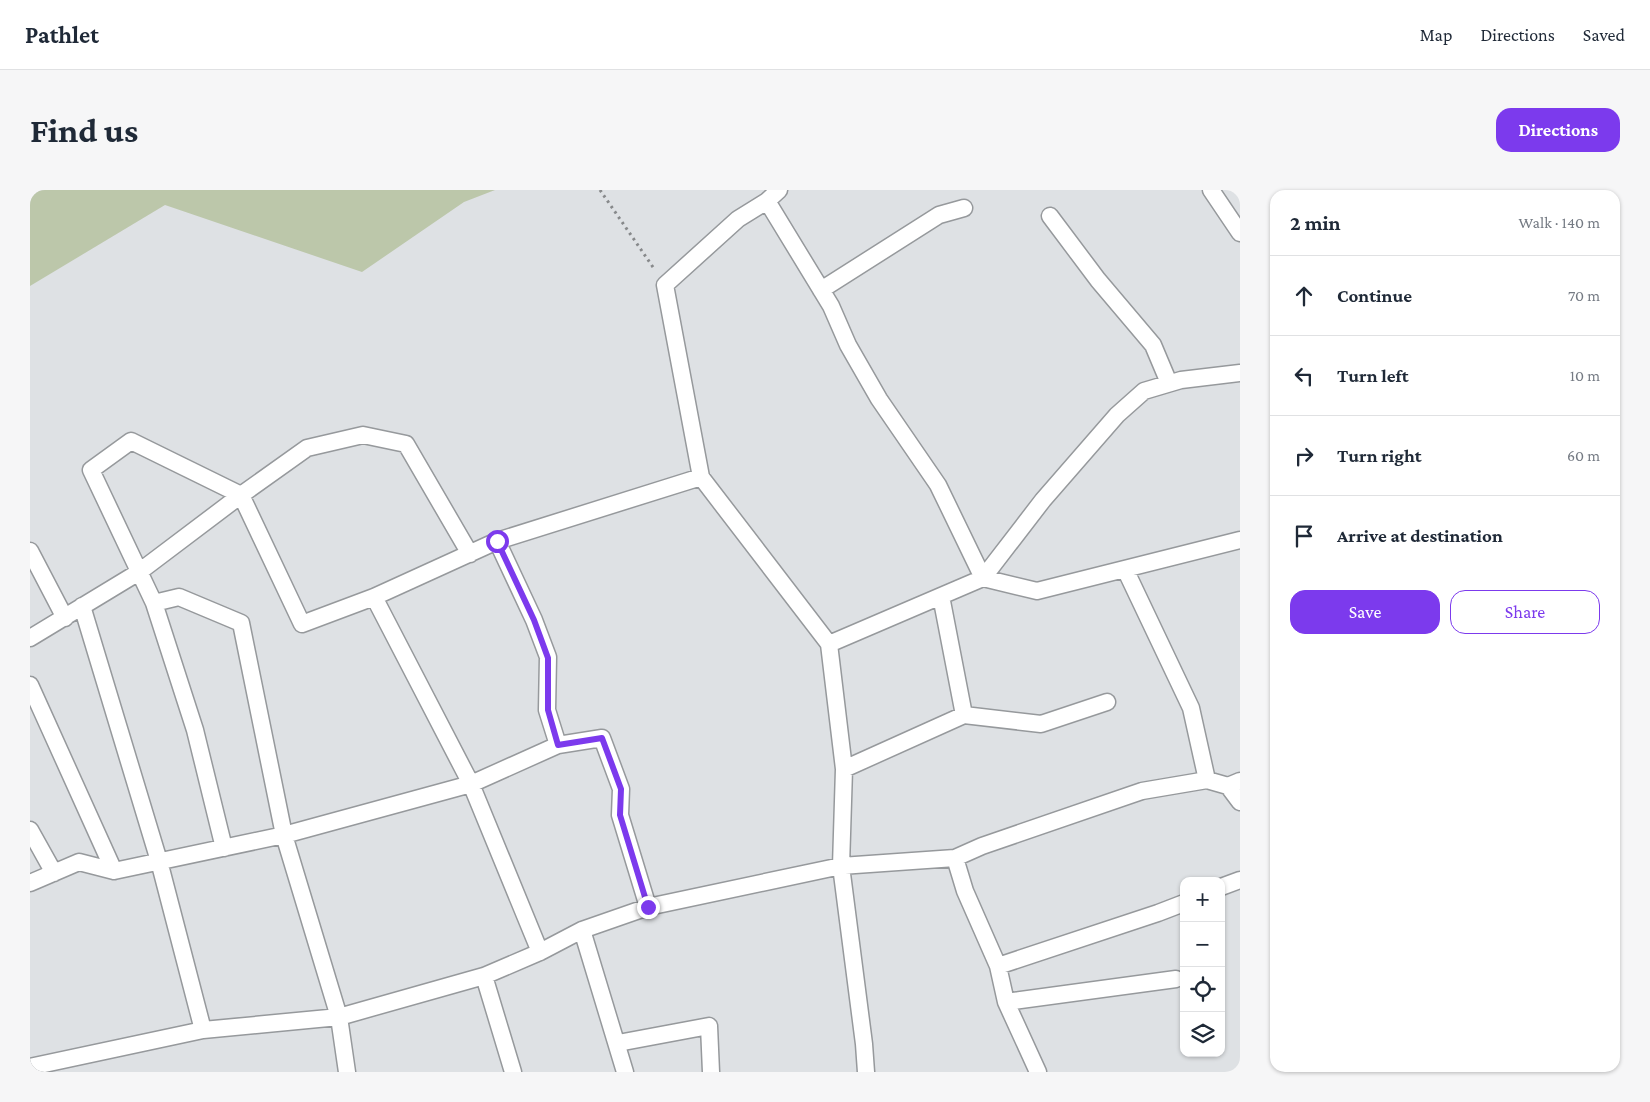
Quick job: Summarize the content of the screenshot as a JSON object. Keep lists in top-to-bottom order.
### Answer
{
  "page": {
    "header": "Pathlet",
    "nav": ["Map", "Directions", "Saved"],
    "buttons": [
      "Directions",
      ["Save", "Share"]
    ],
    "title": "Find us",
    "heading": ["2 min", "Walk · 140 m"],
    "list": [
      ["Continue", "70 m"],
      ["Turn left", "10 m"],
      ["Turn right", "60 m"],
      "Arrive at destination"
    ],
    "map_buttons": ["+", "−"]
  }
}
